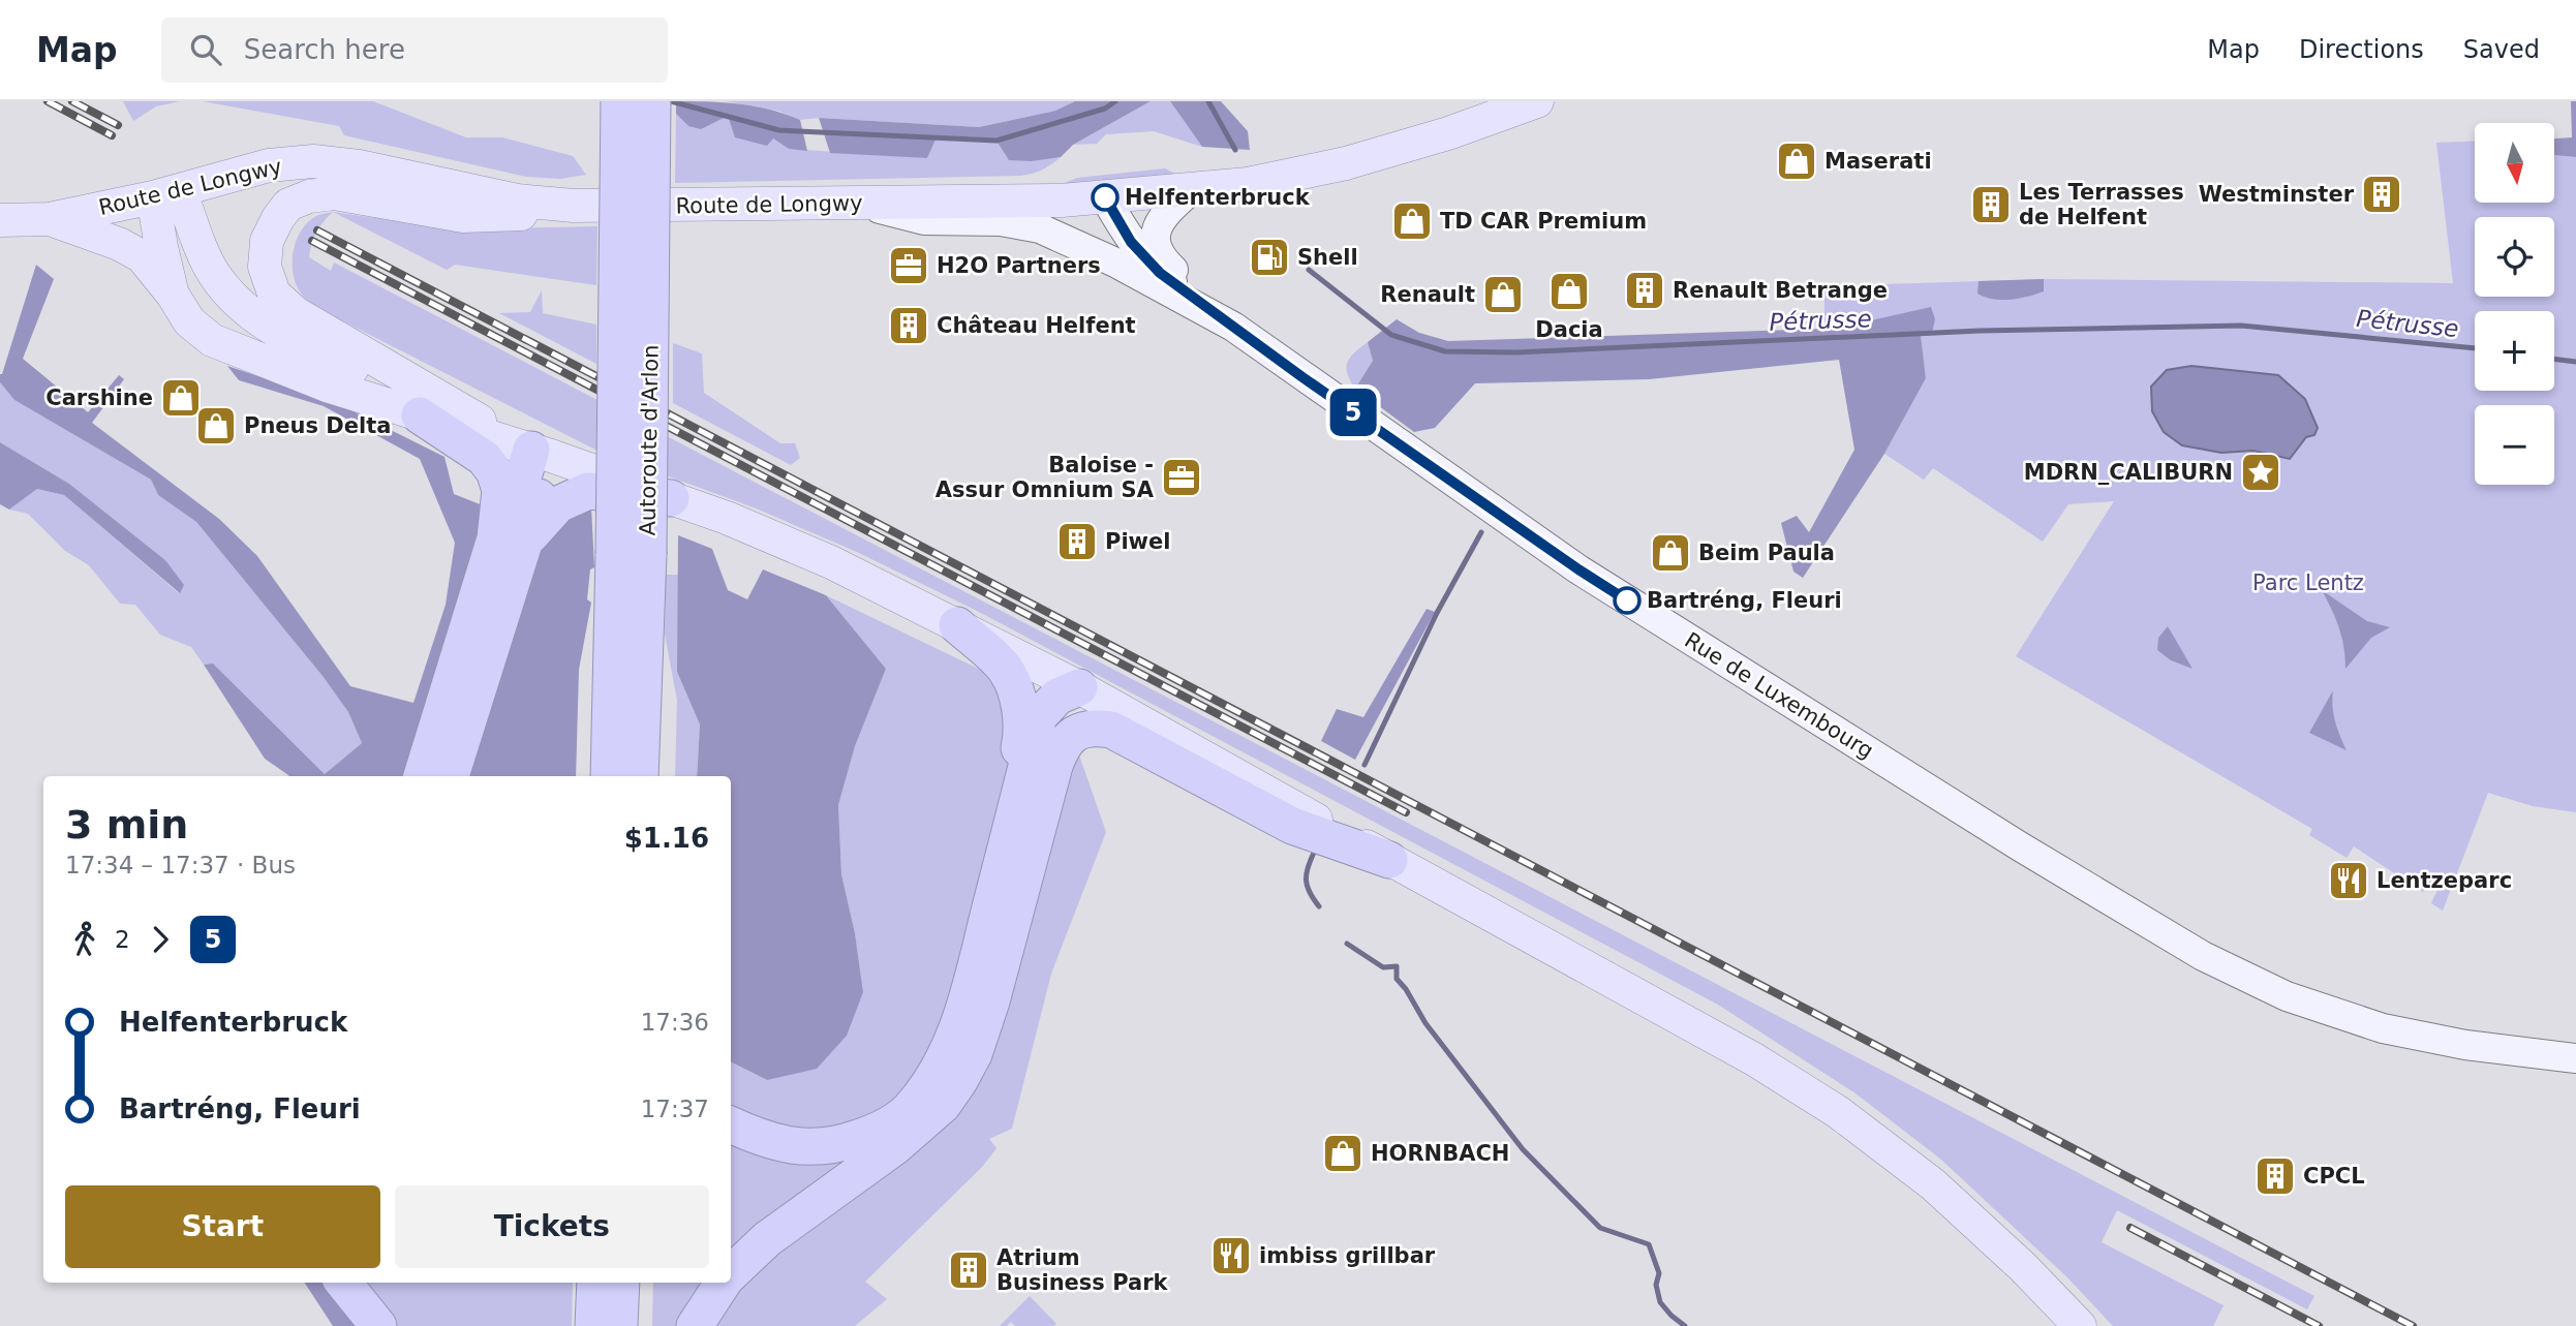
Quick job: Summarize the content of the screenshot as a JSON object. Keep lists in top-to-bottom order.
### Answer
{
  "streets": {
    "highway": ["Autoroute d'Arlon"],
    "main road": ["Route de Longwy", "Rue de Luxembourg"]
  },
  "crossings": [
    ["Route de Longwy", "Rue de Luxembourg"]
  ],
  "water": ["Pétrusse"],
  "parks": ["Parc Lentz"],
  "places": {
    "shop": [
      "Maserati",
      "TD CAR Premium",
      "Dacia",
      "Renault",
      "Carshine",
      "Pneus Delta",
      "Beim Paula",
      "HORNBACH"
    ],
    "building": [
      "Westminster",
      "Les Terrasses de Helfent",
      "Renault Betrange",
      "Château Helfent",
      "Piwel",
      "CPCL",
      "Atrium Business Park"
    ],
    "other": ["Helfenterbruck", "Bartréng, Fleuri"],
    "fuel station": ["Shell"],
    "office": ["H2O Partners", "Baloise - Assur Omnium SA"],
    "place": ["MDRN_CALIBURN"],
    "restaurant": ["Lentzeparc", "imbiss grillbar"]
  },
  "lines": ["bus line 5"],
  "north": "bottom",
  "page": {
    "header": "Map",
    "search": "Search here",
    "nav": ["Map", "Directions", "Saved"],
    "on_map": "5",
    "map_buttons": ["+", "−"],
    "heading": ["3 min", "17:34 – 17:37 · Bus", "$1.16"],
    "legs": ["2", "5"],
    "list": [
      {
        "name": "Helfenterbruck",
        "value": "17:36"
      },
      {
        "name": "Bartréng, Fleuri",
        "value": "17:37"
      }
    ],
    "buttons": ["Start", "Tickets"]
  }
}
